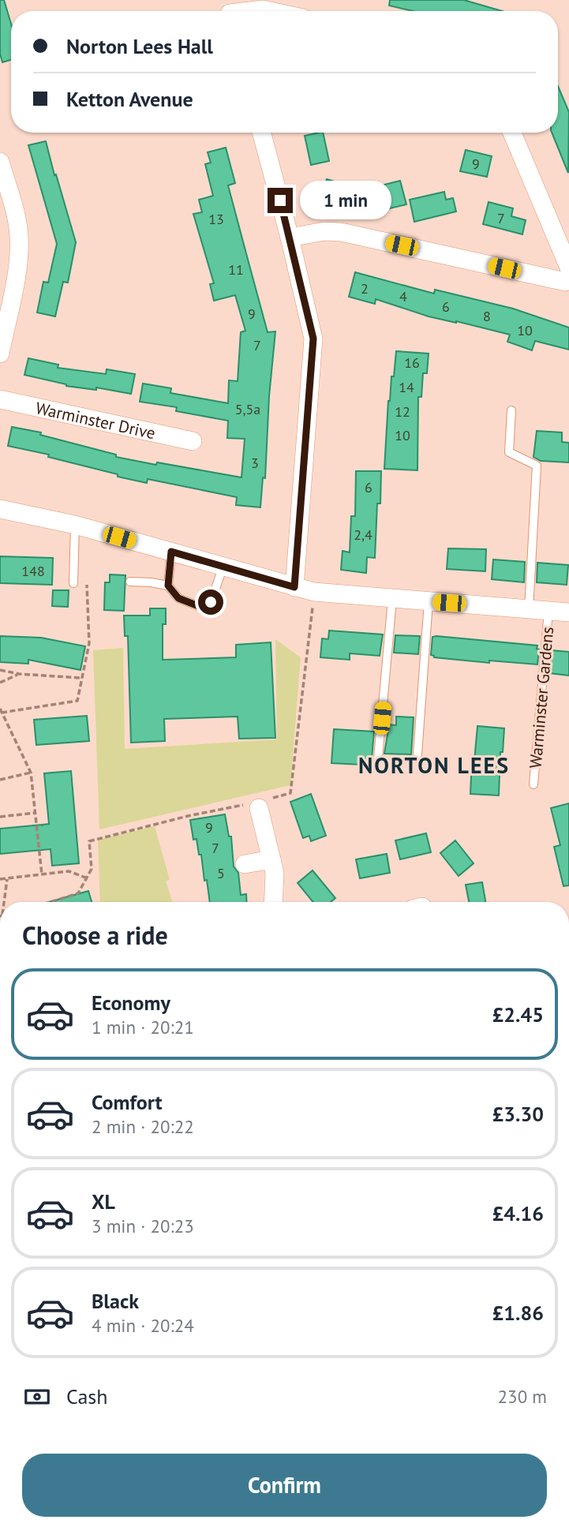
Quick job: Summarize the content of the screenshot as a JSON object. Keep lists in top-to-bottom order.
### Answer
{
  "streets": {
    "street": ["Warminster Drive"],
    "lane": ["Warminster Gardens"]
  },
  "districts": ["NORTON LEES"],
  "house_numbers": [
    "9",
    "7",
    "13",
    "11",
    "2",
    "4",
    "6",
    "9",
    "8",
    "10",
    "7",
    "16",
    "14",
    "5,5a",
    "12",
    "10",
    "3",
    "6",
    "2,4",
    "148",
    "9",
    "7",
    "5"
  ],
  "page": {
    "banner": ["Norton Lees Hall", "Ketton Avenue"],
    "bubble": "1 min",
    "heading": "Choose a ride",
    "list": [
      {
        "name": "Economy",
        "note": "1 min · 20:21",
        "value": "£2.45"
      },
      {
        "name": "Comfort",
        "note": "2 min · 20:22",
        "value": "£3.30"
      },
      {
        "name": "XL",
        "note": "3 min · 20:23",
        "value": "£4.16"
      },
      {
        "name": "Black",
        "note": "4 min · 20:24",
        "value": "£1.86"
      }
    ],
    "pay": ["Cash", "230 m"],
    "buttons": "Confirm"
  }
}
